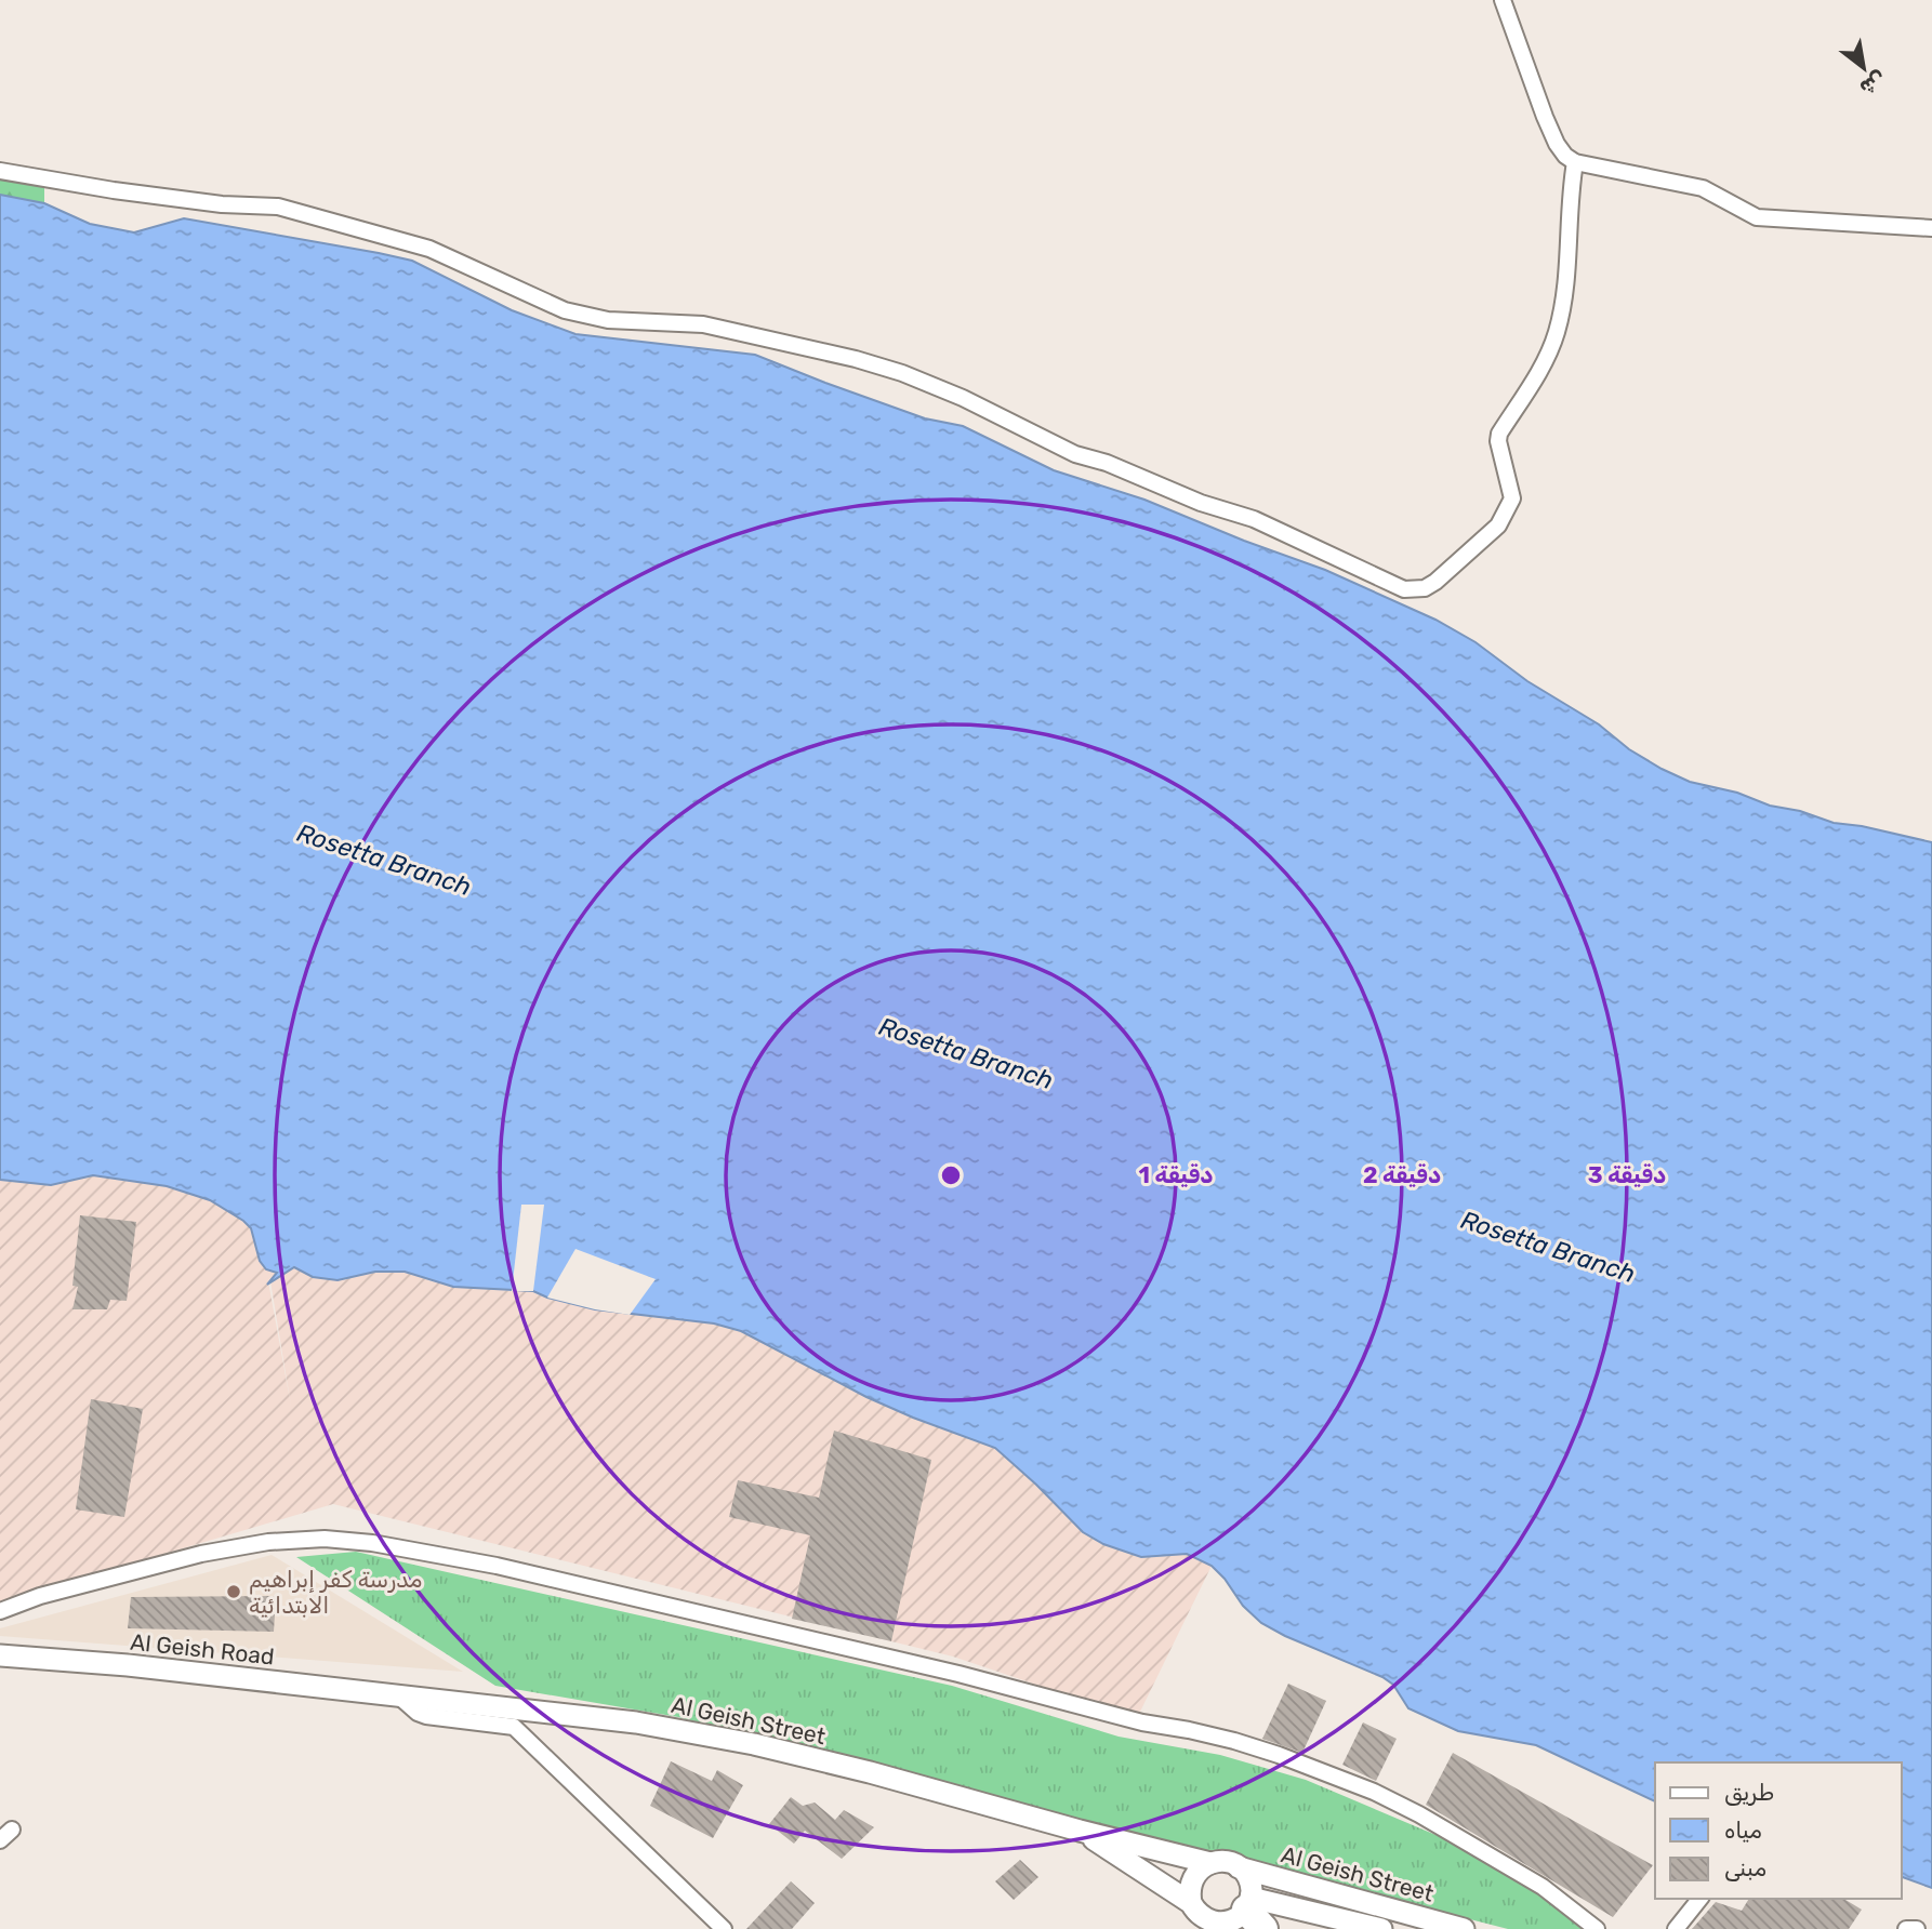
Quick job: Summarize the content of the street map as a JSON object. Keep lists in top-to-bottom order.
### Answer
{
  "streets": {
    "main road": ["Al Geish Road", "Al Geish Street"]
  },
  "crossings": [
    ["Al Geish Road", "Al Geish Street"]
  ],
  "water": ["Rosetta Branch"],
  "places": ["مدرسة كفر إبراهيم الابتدائية"],
  "legend": ["طريق", "مياه", "مبنى"],
  "north": "bottom right",
  "rings": ["1 دقيقة", "2 دقيقة", "3 دقيقة"]
}
